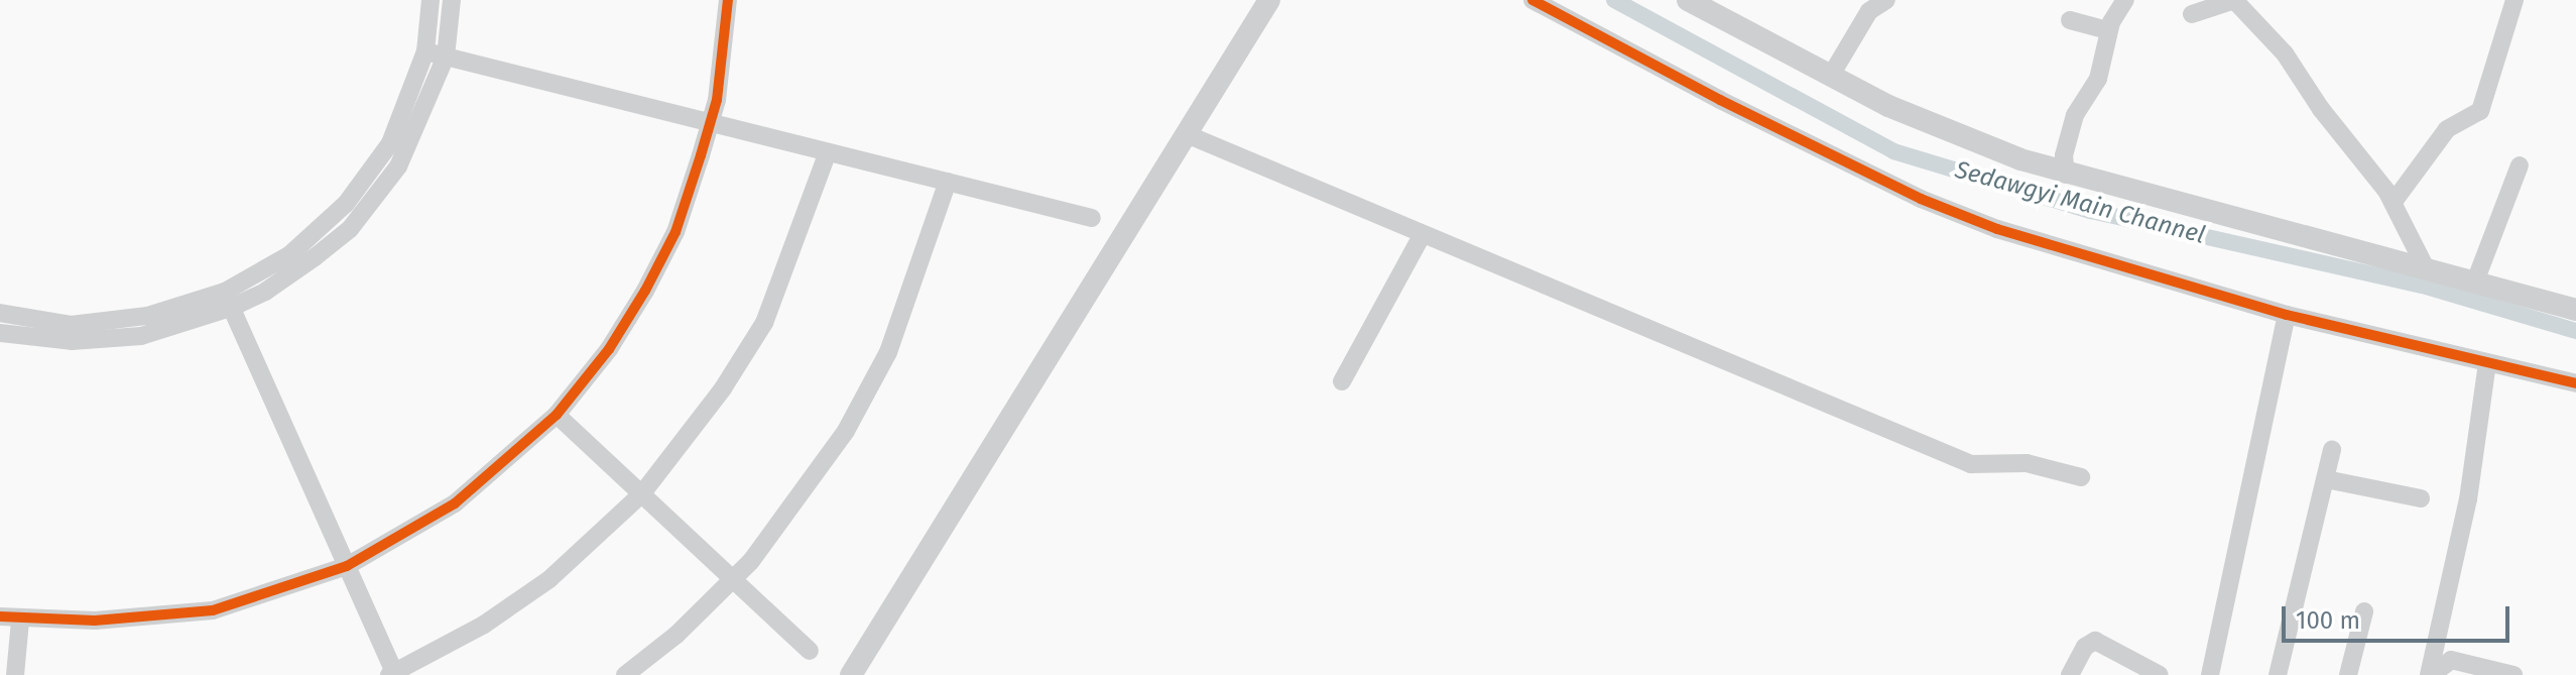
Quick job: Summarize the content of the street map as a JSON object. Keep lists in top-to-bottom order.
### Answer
{
  "water": ["Sedawgyi Main Channel"],
  "scale_bar": "100 m"
}
